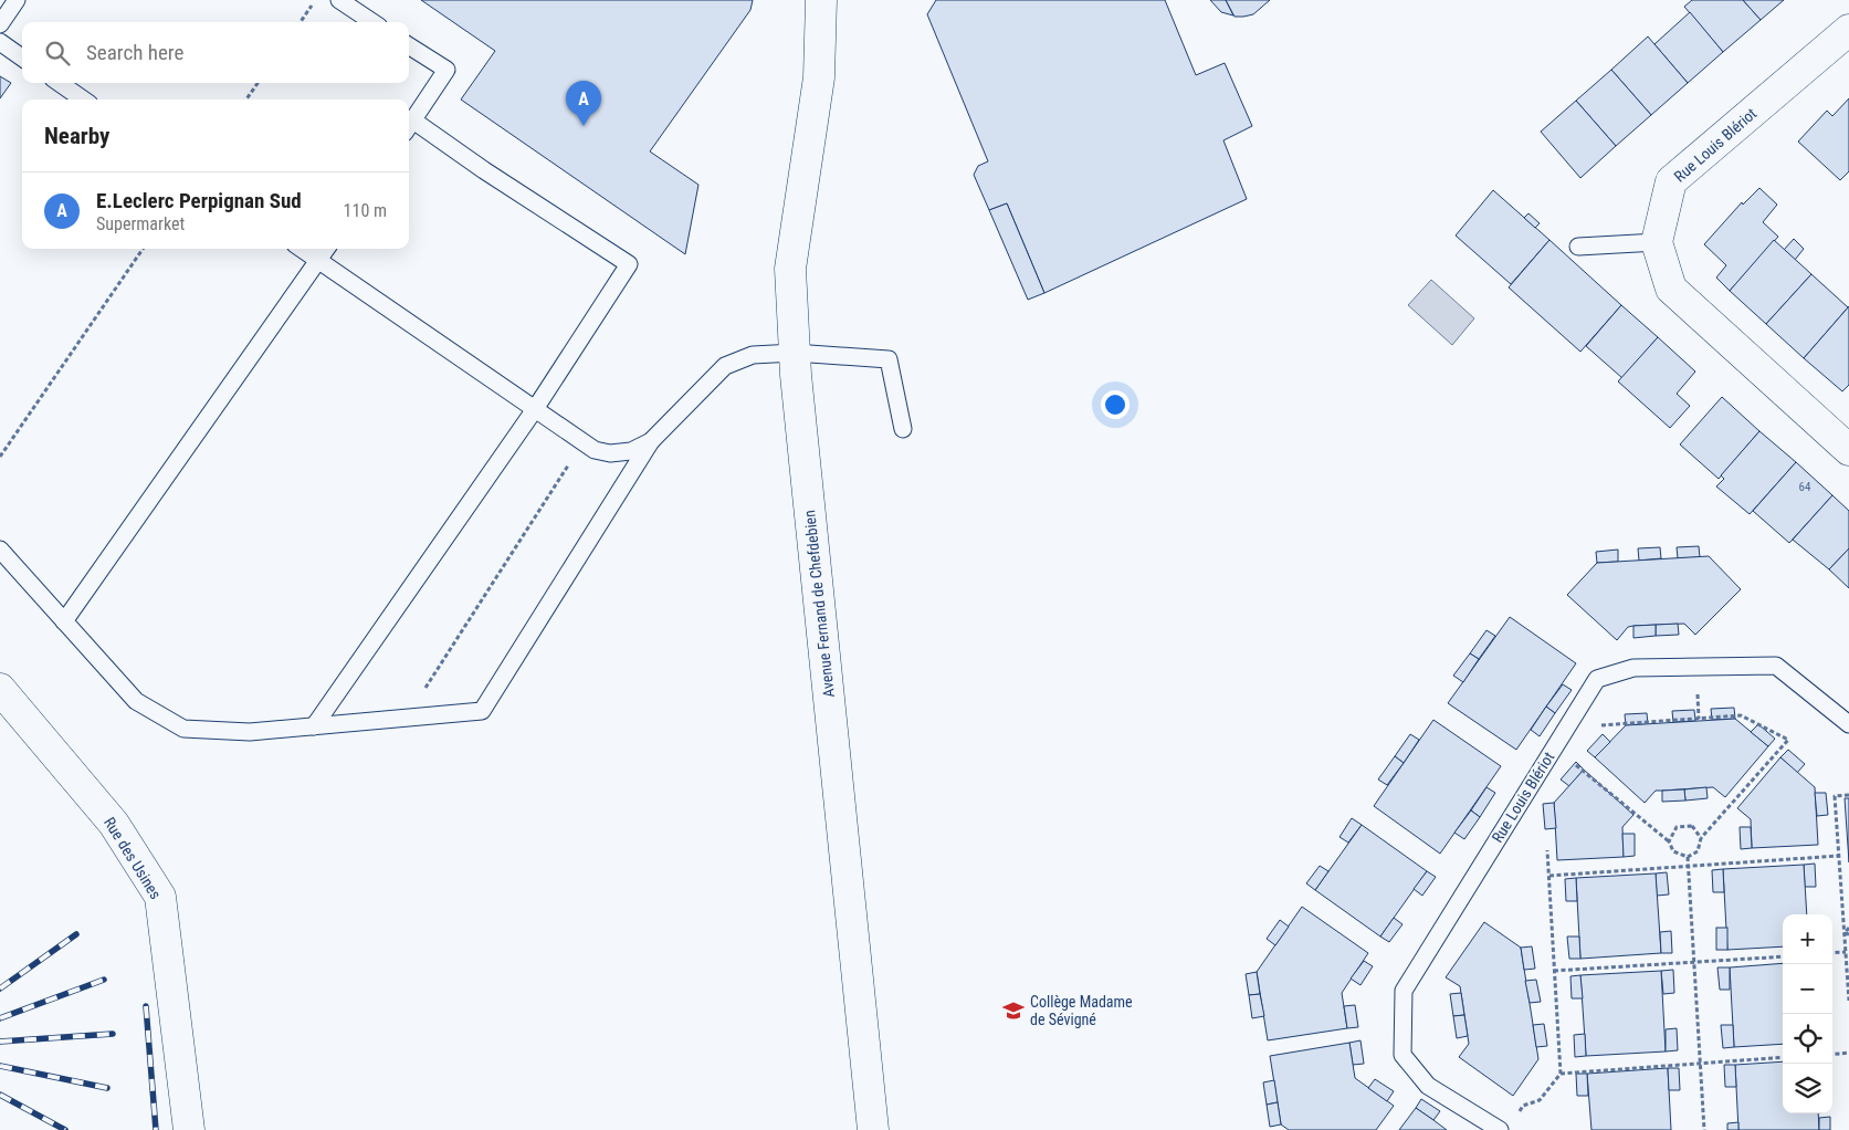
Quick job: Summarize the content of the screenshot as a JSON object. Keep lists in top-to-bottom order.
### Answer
{
  "streets": {
    "street": ["Rue Louis Blériot", "Avenue Fernand de Chefdebien", "Rue des Usines"]
  },
  "places": {
    "school or university": ["Collège Madame de Sévigné"]
  },
  "house_numbers": ["64"],
  "page": {
    "search": "Search here",
    "pins": "A",
    "heading": "Nearby",
    "list": [
      {
        "mark": "A",
        "name": "E.Leclerc Perpignan Sud",
        "note": "Supermarket",
        "value": "110 m"
      }
    ],
    "map_buttons": ["+", "−"]
  }
}
